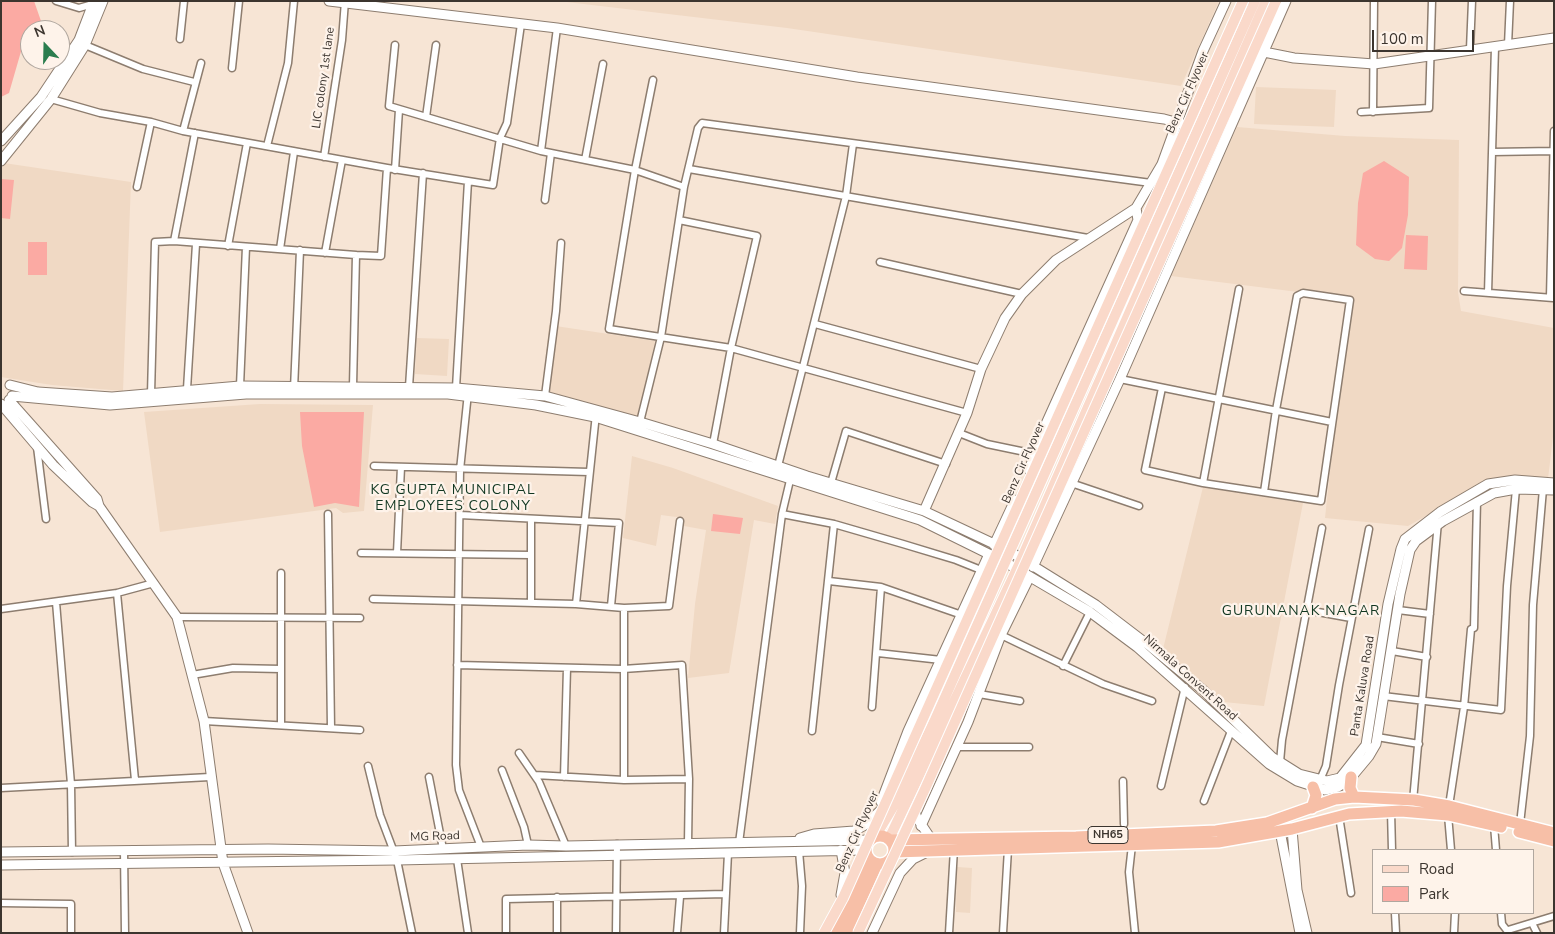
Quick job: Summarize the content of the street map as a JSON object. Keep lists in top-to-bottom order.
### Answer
{
  "streets": {
    "highway": ["NH65"],
    "main road": ["Benz Cir Flyover"],
    "street": [
      "LIC colony 1st lane",
      "Nirmala Convent Road",
      "Panta Kaluva Road",
      "MG Road"
    ]
  },
  "crossings": [
    ["Nirmala Convent Road", "Panta Kaluva Road"],
    ["NH65", "MG Road"]
  ],
  "districts": ["KG GUPTA MUNICIPAL EMPLOYEES COLONY", "GURUNANAK NAGAR"],
  "legend": ["Road", "Park"],
  "scale_bar": "100 m",
  "north": "top"
}
